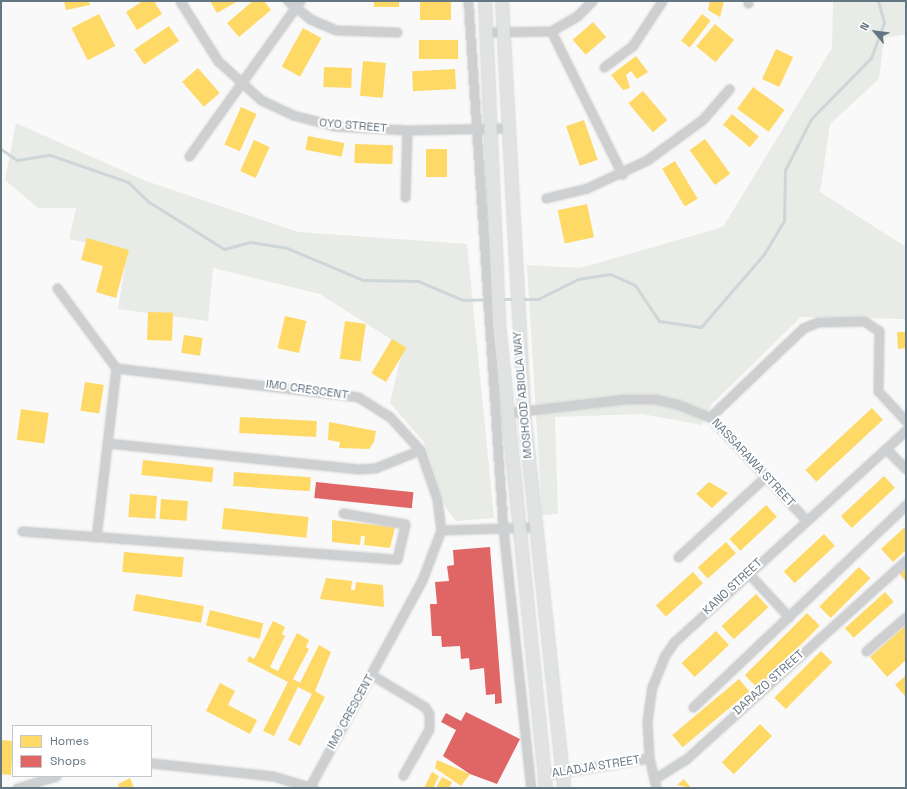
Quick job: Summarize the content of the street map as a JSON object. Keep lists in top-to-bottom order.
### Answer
{
  "streets": {
    "main road": ["MOSHOOD ABIOLA WAY"],
    "street": [
      "OYO STREET",
      "IMO CRESCENT",
      "NASSARAWA STREET",
      "KANO STREET",
      "DARAZO STREET",
      "ALADJA STREET"
    ]
  },
  "crossings": [
    ["OYO STREET", "MOSHOOD ABIOLA WAY"],
    ["MOSHOOD ABIOLA WAY", "NASSARAWA STREET"],
    ["MOSHOOD ABIOLA WAY", "ALADJA STREET"],
    ["NASSARAWA STREET", "KANO STREET"],
    ["KANO STREET", "DARAZO STREET"],
    ["KANO STREET", "ALADJA STREET"]
  ],
  "legend": ["Homes", "Shops"],
  "north": "top left"
}
